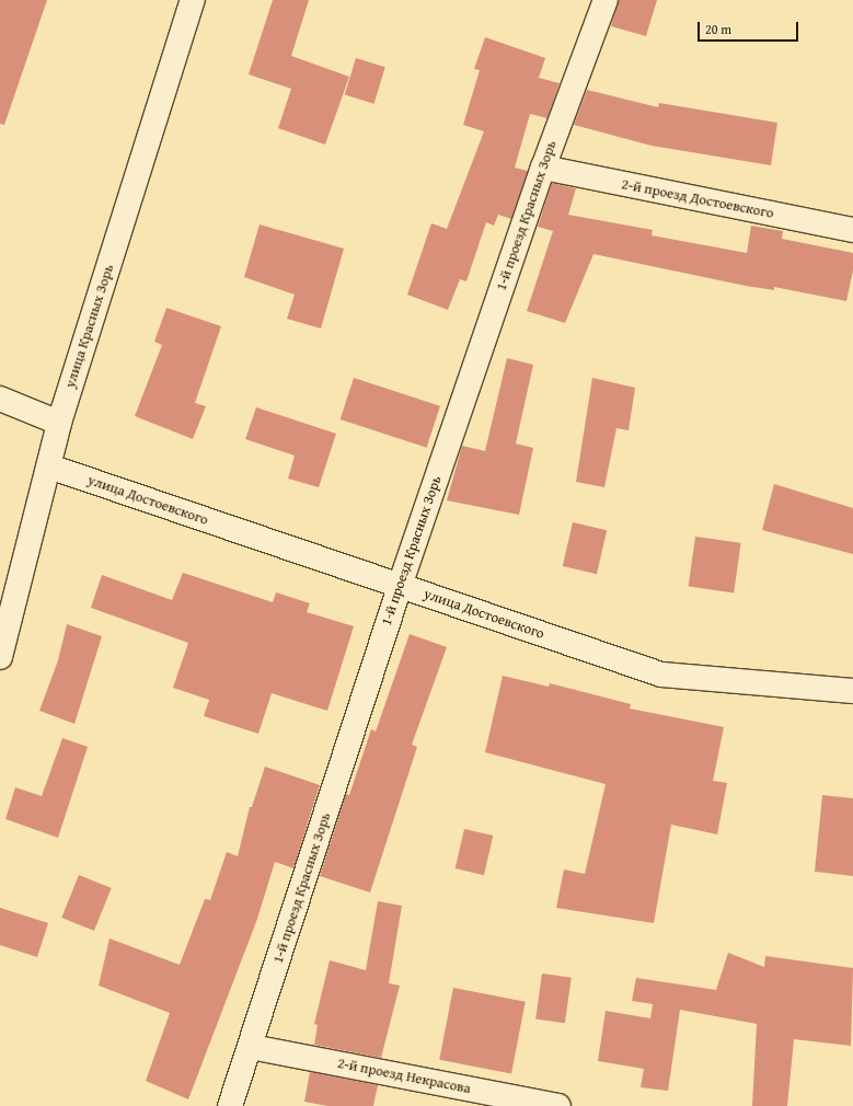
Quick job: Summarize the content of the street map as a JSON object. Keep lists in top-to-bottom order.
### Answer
{
  "streets": {
    "street": [
      "2-й проезд Достоевского",
      "1-й проезд Красных Зорь",
      "улица Красных Зорь",
      "улица Достоевского",
      "2-й проезд Некрасова"
    ]
  },
  "crossings": [
    ["2-й проезд Достоевского", "1-й проезд Красных Зорь"],
    ["1-й проезд Красных Зорь", "улица Достоевского"],
    ["1-й проезд Красных Зорь", "2-й проезд Некрасова"],
    ["улица Красных Зорь", "улица Достоевского"]
  ],
  "scale_bar": "20 m"
}
